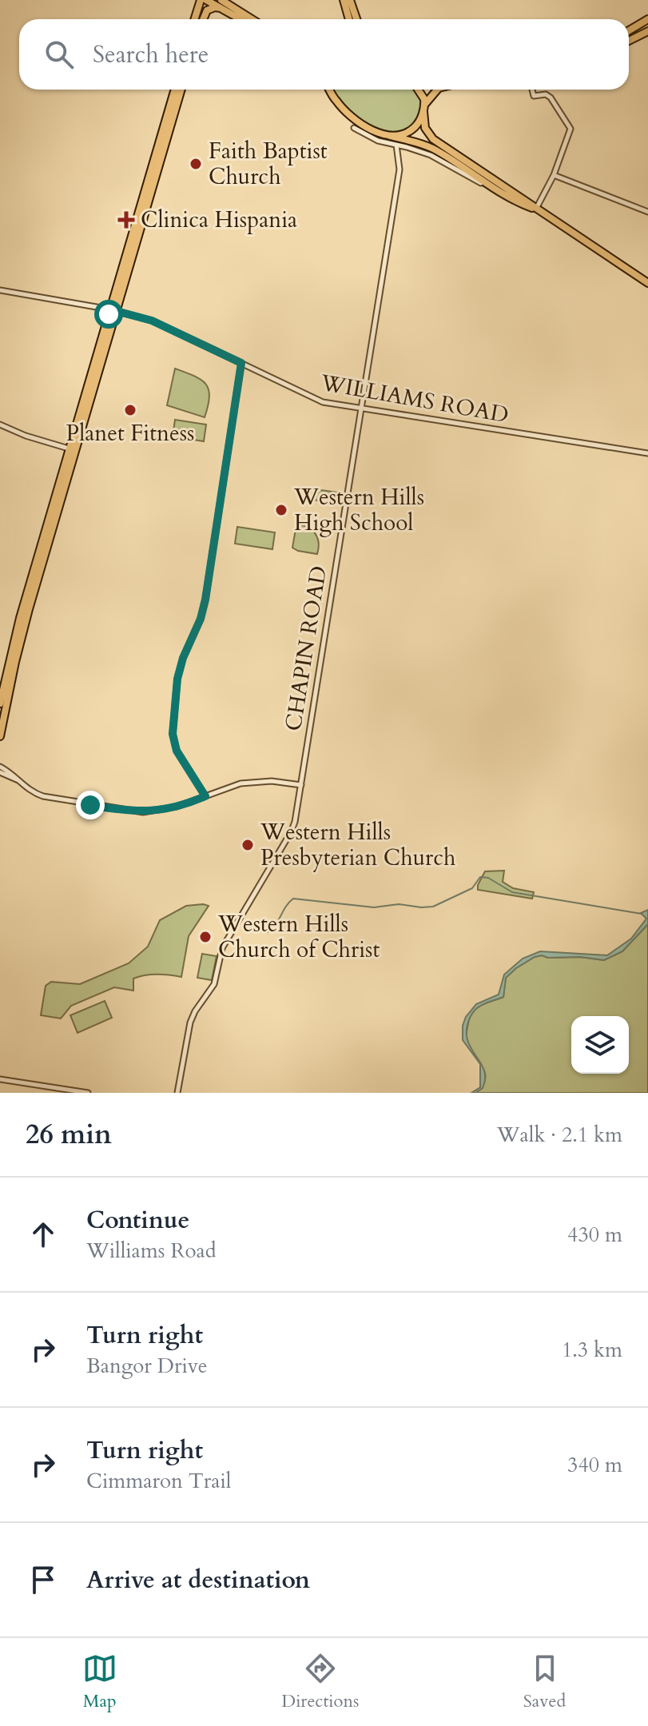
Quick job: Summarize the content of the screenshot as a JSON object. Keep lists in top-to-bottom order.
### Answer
{
  "streets": {
    "street": ["WILLIAMS ROAD", "CHAPIN ROAD"]
  },
  "crossings": [
    ["WILLIAMS ROAD", "CHAPIN ROAD"]
  ],
  "places": {
    "other": [
      "Faith Baptist Church",
      "Planet Fitness",
      "Western Hills High School",
      "Western Hills Presbyterian Church",
      "Western Hills Church of Christ"
    ],
    "health": ["Clinica Hispania"]
  },
  "page": {
    "search": "Search here",
    "heading": ["26 min", "Walk · 2.1 km"],
    "list": [
      ["Continue", "Williams Road", "430 m"],
      ["Turn right", "Bangor Drive", "1.3 km"],
      ["Turn right", "Cimmaron Trail", "340 m"],
      "Arrive at destination"
    ],
    "nav": ["Map", "Directions", "Saved"]
  }
}
